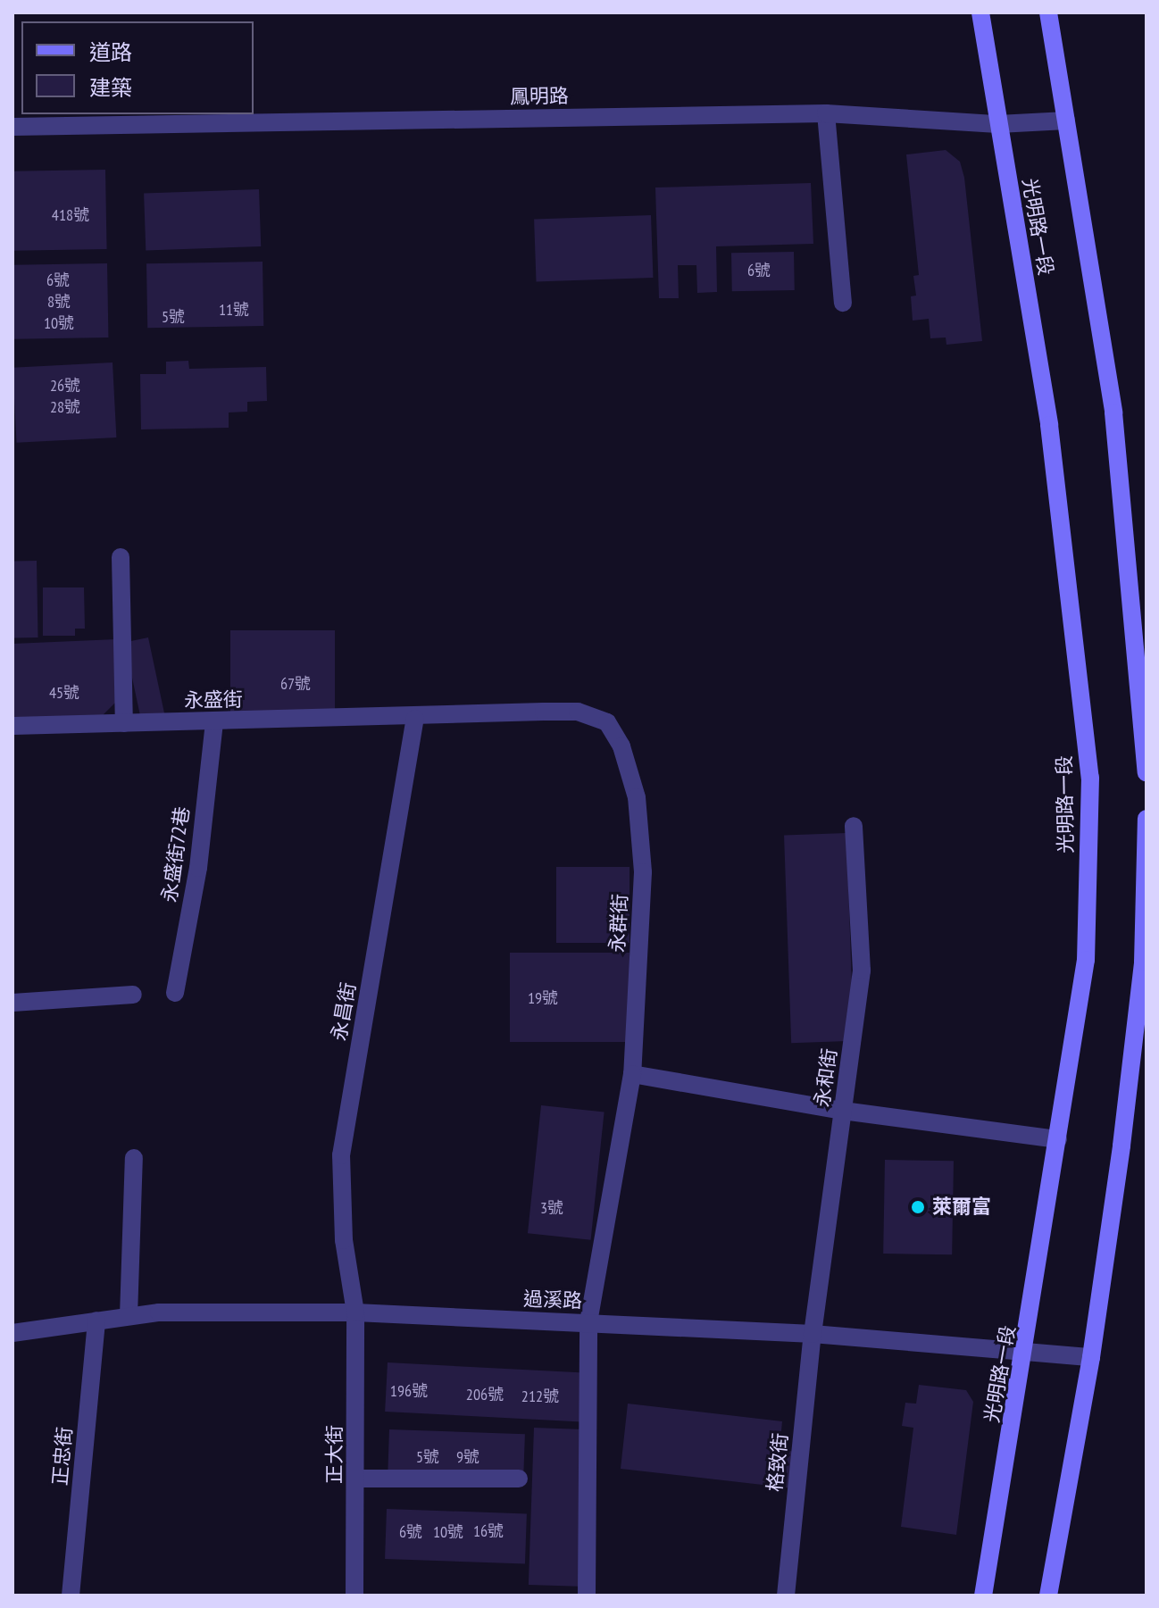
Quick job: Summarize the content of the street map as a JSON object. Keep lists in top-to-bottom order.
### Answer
{
  "streets": {
    "street": [
      "鳳明路",
      "光明路一段",
      "永盛街",
      "永盛街72巷",
      "永群街",
      "永昌街",
      "永和街",
      "過溪路",
      "正大街",
      "正忠街",
      "格致街"
    ]
  },
  "crossings": [
    ["鳳明路", "光明路一段"],
    ["光明路一段", "過溪路"],
    ["永盛街", "永盛街72巷"],
    ["永盛街", "永群街"],
    ["永盛街", "永昌街"],
    ["永群街", "永昌街"],
    ["永群街", "過溪路"],
    ["永昌街", "過溪路"],
    ["永昌街", "正大街"],
    ["永和街", "過溪路"],
    ["永和街", "格致街"],
    ["過溪路", "正大街"],
    ["過溪路", "正忠街"],
    ["過溪路", "格致街"]
  ],
  "places": ["萊爾富"],
  "house_numbers": [
    "418號",
    "6號",
    "6號",
    "8號",
    "11號",
    "5號",
    "10號",
    "26號",
    "28號",
    "67號",
    "45號",
    "19號",
    "3號",
    "196號",
    "206號",
    "212號",
    "5號",
    "9號",
    "16號",
    "6號",
    "10號"
  ],
  "legend": ["道路", "建築"]
}
